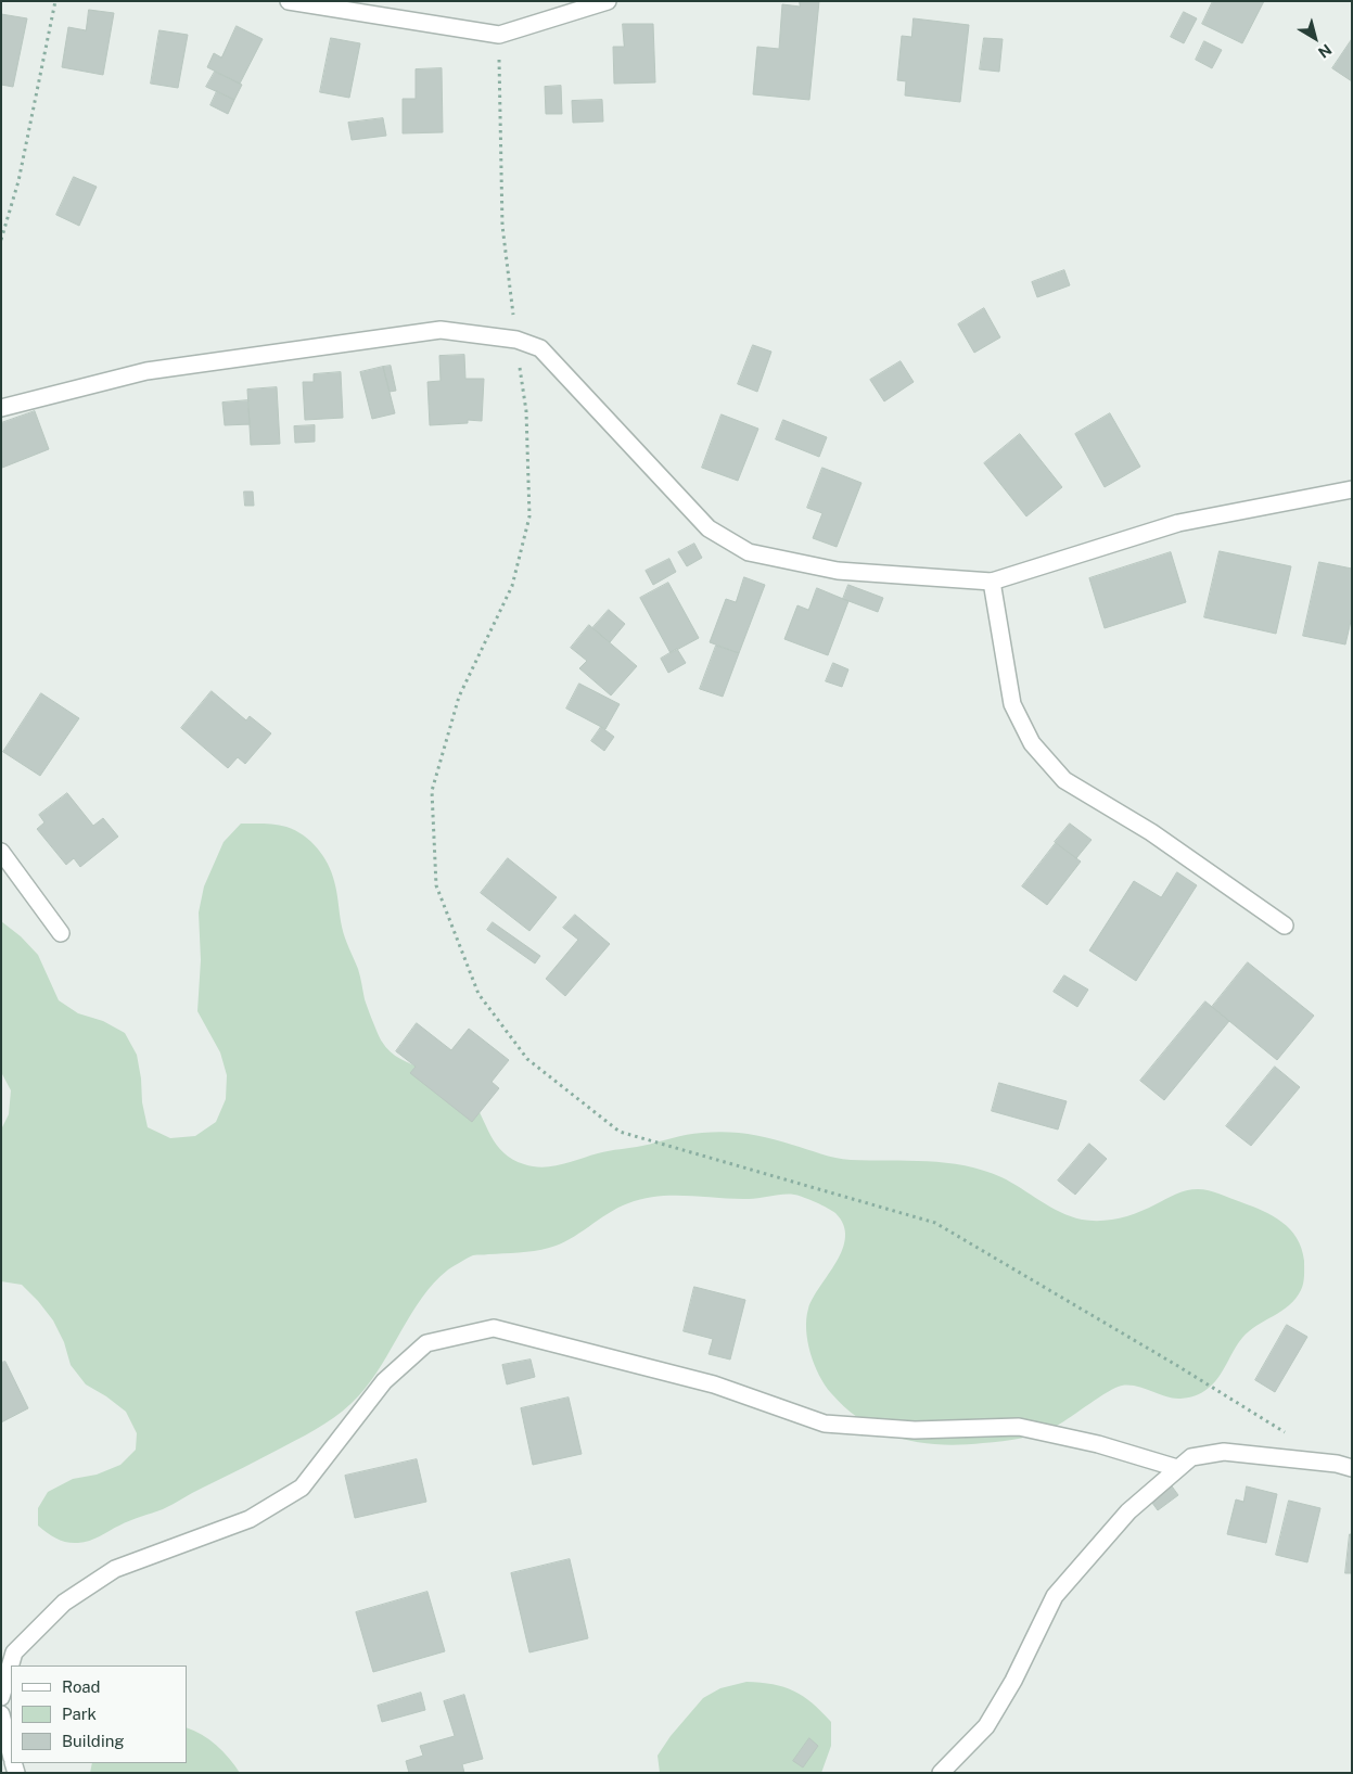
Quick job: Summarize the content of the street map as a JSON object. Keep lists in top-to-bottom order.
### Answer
{
  "legend": ["Road", "Park", "Building"],
  "north": "bottom right"
}
